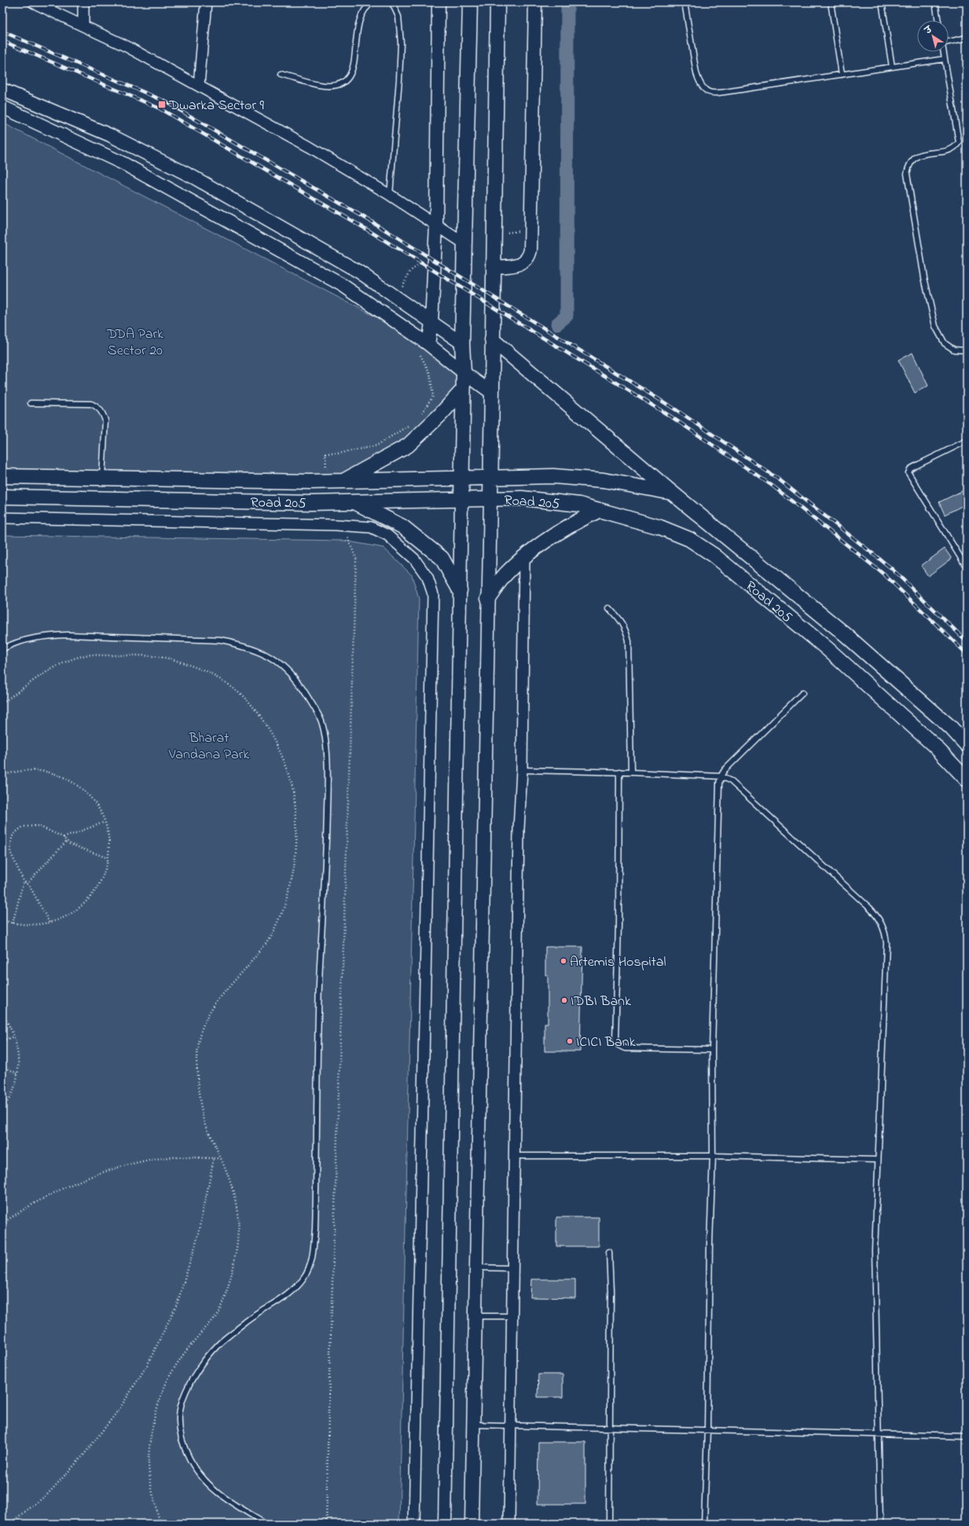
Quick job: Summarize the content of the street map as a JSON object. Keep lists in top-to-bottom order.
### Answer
{
  "streets": {
    "main road": ["Road 205"]
  },
  "parks": ["DDA Park Sector 20", "Bharat Vandana Park"],
  "places": {
    "transit": ["Dwarka Sector 9"],
    "other": ["Artemis Hospital", "IDBI Bank", "ICICI Bank"]
  },
  "north": "top left"
}
